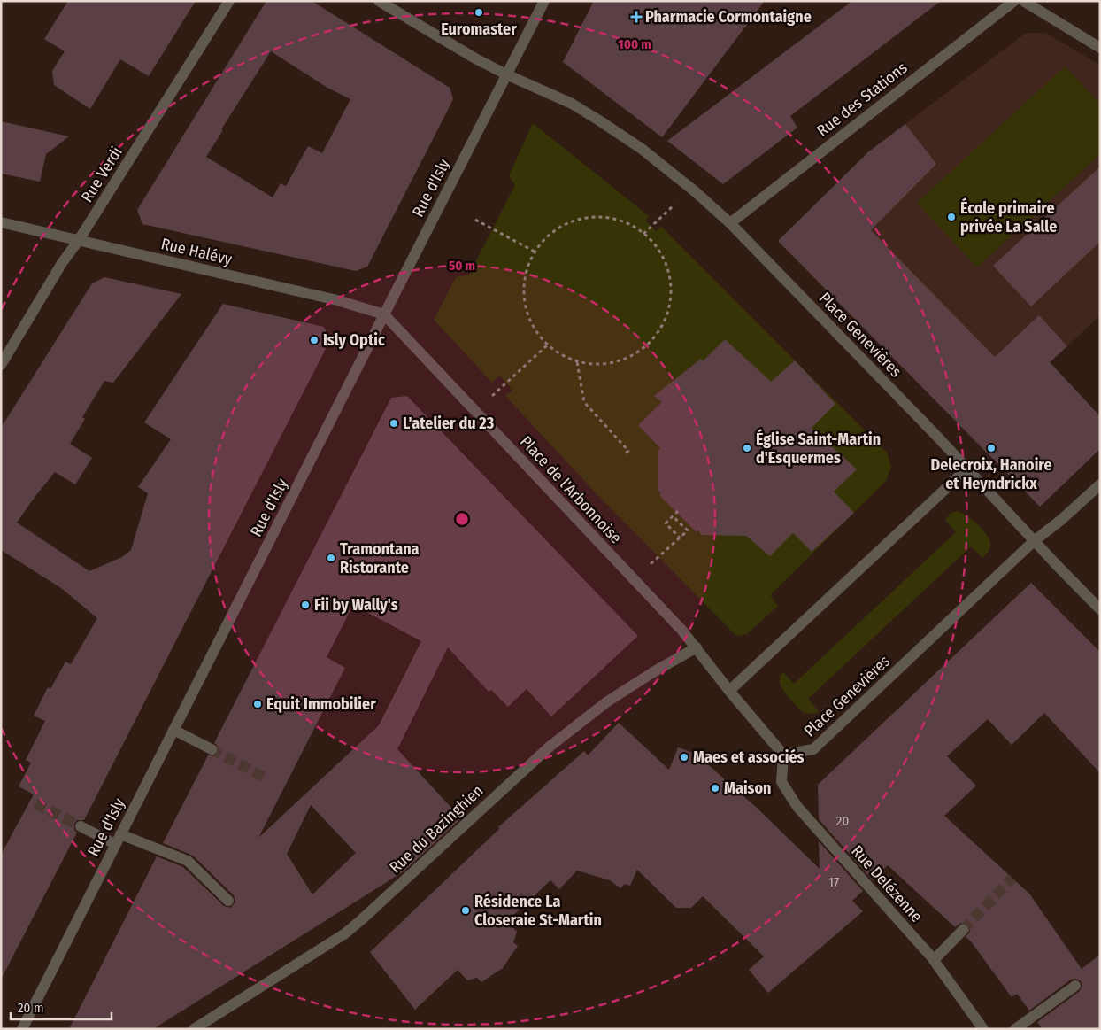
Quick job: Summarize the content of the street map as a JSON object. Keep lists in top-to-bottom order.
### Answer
{
  "streets": {
    "street": [
      "Rue des Stations",
      "Rue Verdi",
      "Rue d'Isly",
      "Rue Halévy",
      "Place Genevières",
      "Place de l'Arbonnoise",
      "Rue du Bazinghien",
      "Rue Delézenne"
    ]
  },
  "crossings": [
    ["Rue des Stations", "Place Genevières"],
    ["Rue Verdi", "Rue Halévy"],
    ["Rue d'Isly", "Rue Halévy"],
    ["Rue d'Isly", "Place de l'Arbonnoise"],
    ["Rue Halévy", "Place de l'Arbonnoise"],
    ["Place Genevières", "Rue Delézenne"],
    ["Place de l'Arbonnoise", "Rue du Bazinghien"]
  ],
  "places": {
    "other": [
      "Euromaster",
      "École primaire privée La Salle",
      "Isly Optic",
      "L'atelier du 23",
      "Église Saint-Martin d'Esquermes",
      "Delecroix, Hanoire et Heyndrickx",
      "Tramontana Ristorante",
      "Fii by Wally's",
      "Equit Immobilier",
      "Maes et associés",
      "Maison",
      "Résidence La Closeraie St-Martin"
    ],
    "health": ["Pharmacie Cormontaigne"]
  },
  "house_numbers": ["20", "17"],
  "scale_bar": "20 m",
  "rings": ["100 m", "50 m"]
}
